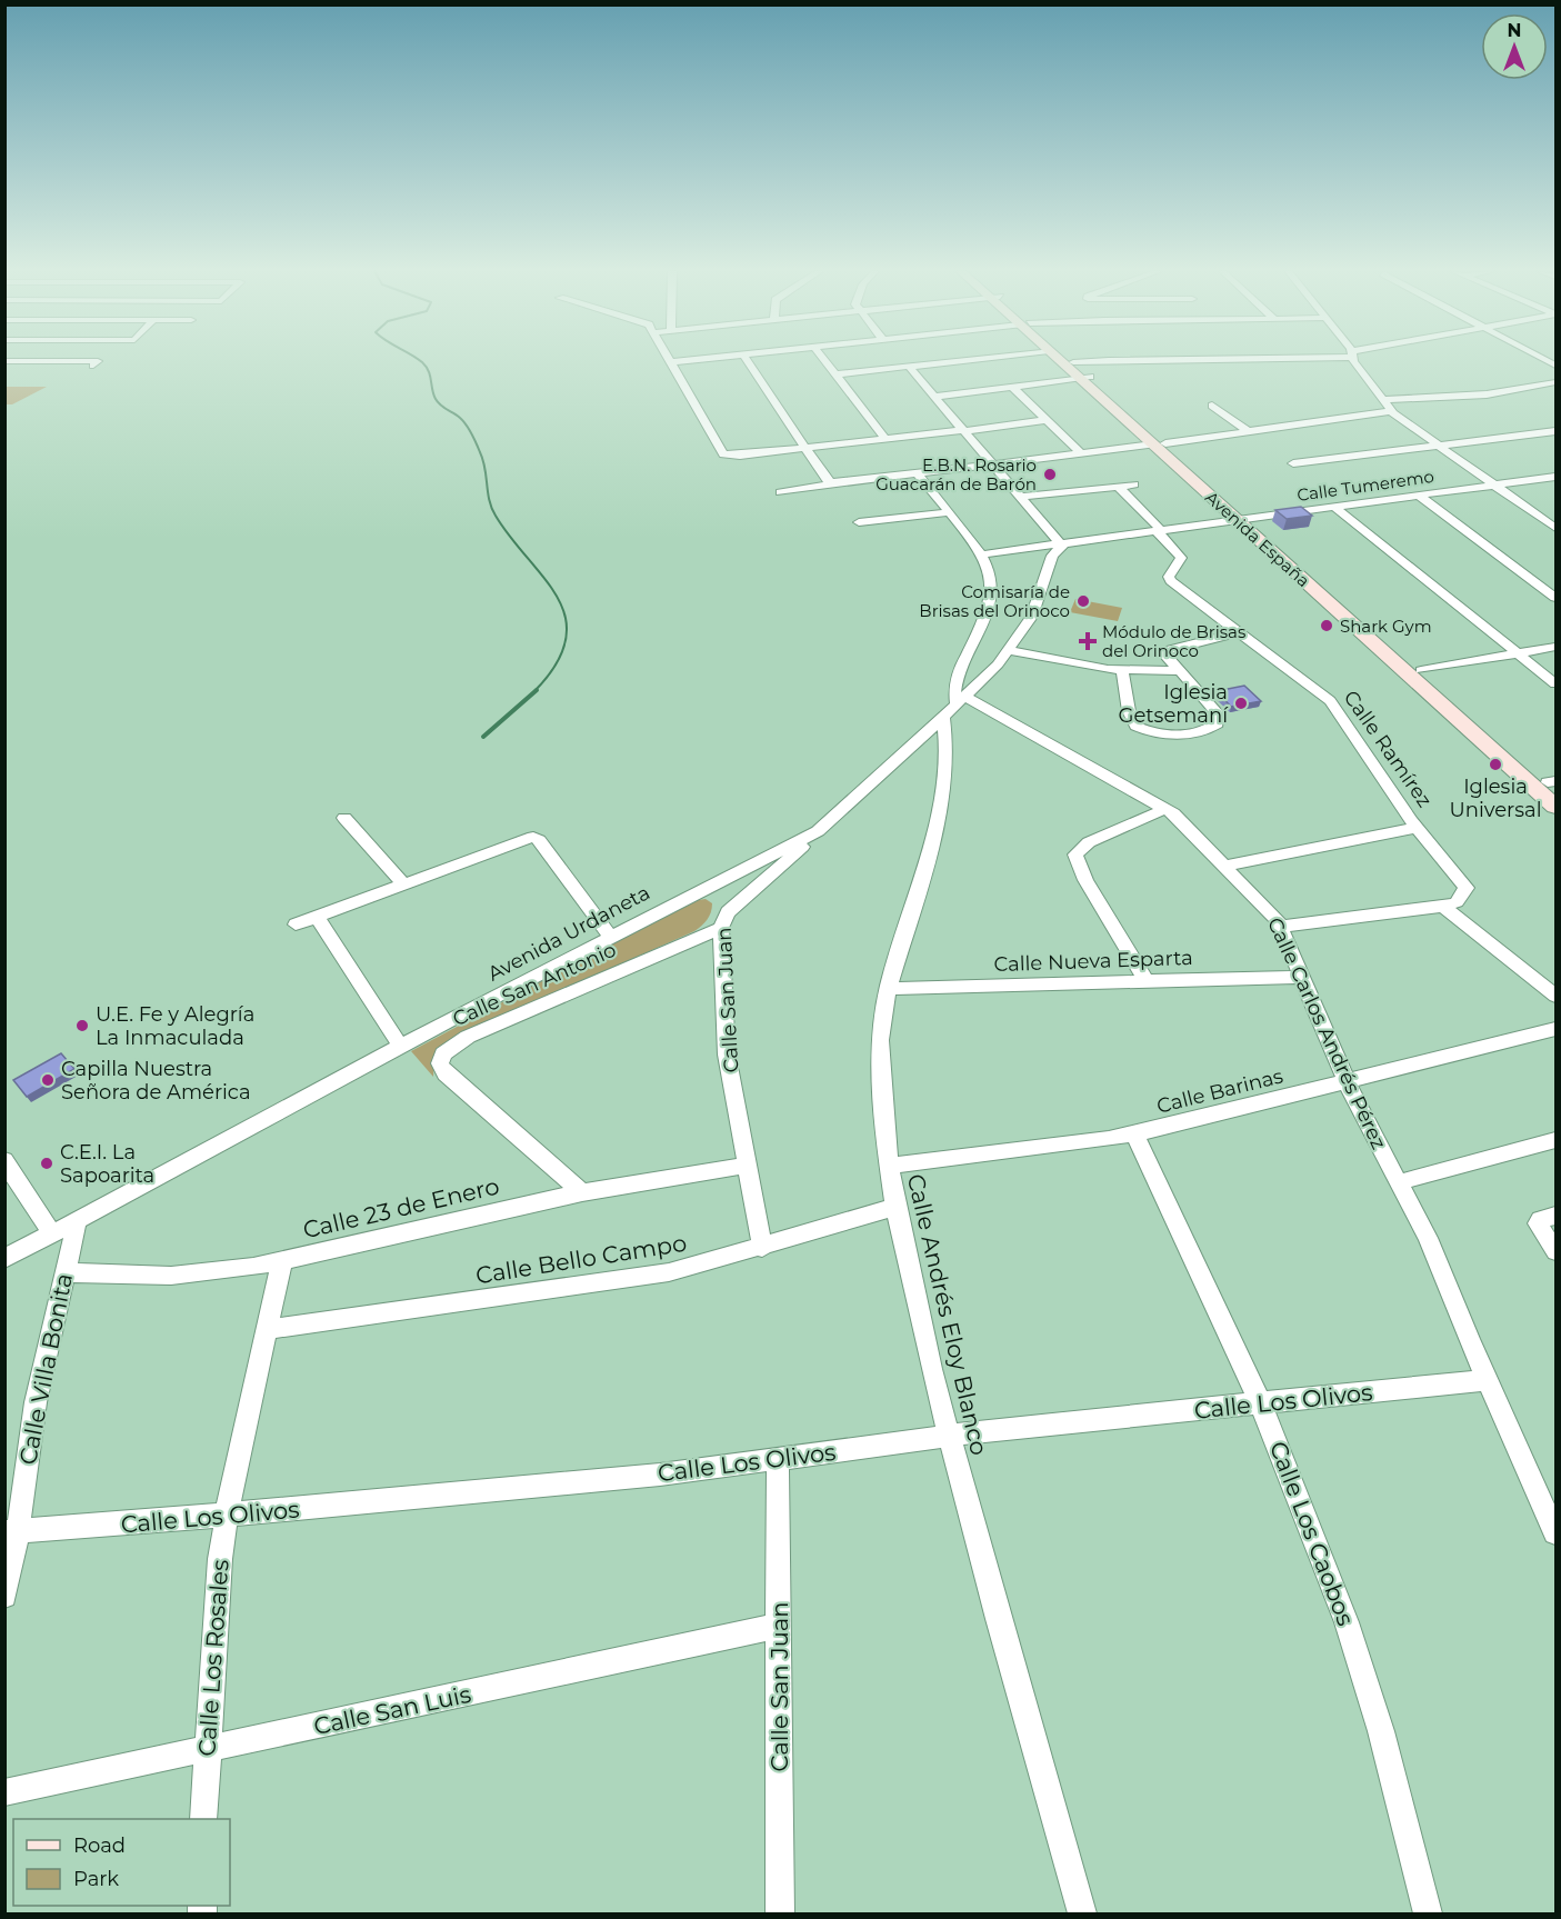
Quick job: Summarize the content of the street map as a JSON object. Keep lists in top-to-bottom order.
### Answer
{
  "streets": {
    "main road": ["Avenida España"],
    "street": [
      "Calle Tumeremo",
      "Calle Ramírez",
      "Avenida Urdaneta",
      "Calle Nueva Esparta",
      "Calle San Antonio",
      "Calle San Juan",
      "Calle Carlos Andrés Pérez",
      "Calle Barinas",
      "Calle 23 de Enero",
      "Calle Bello Campo",
      "Calle Andrés Eloy Blanco",
      "Calle Villa Bonita",
      "Calle Los Olivos",
      "Calle Los Caobos",
      "Calle Los Rosales",
      "Calle San Luis"
    ]
  },
  "crossings": [
    ["Calle Tumeremo", "Avenida España"],
    ["Calle Tumeremo", "Calle Ramírez"],
    ["Calle Tumeremo", "Avenida Urdaneta"],
    ["Calle Tumeremo", "Calle Andrés Eloy Blanco"],
    ["Avenida Urdaneta", "Calle San Juan"],
    ["Avenida Urdaneta", "Calle Carlos Andrés Pérez"],
    ["Avenida Urdaneta", "Calle Andrés Eloy Blanco"],
    ["Avenida Urdaneta", "Calle Villa Bonita"],
    ["Calle Nueva Esparta", "Calle Carlos Andrés Pérez"],
    ["Calle Nueva Esparta", "Calle Andrés Eloy Blanco"],
    ["Calle San Antonio", "Calle San Juan"],
    ["Calle San Antonio", "Calle 23 de Enero"],
    ["Calle San Juan", "Calle 23 de Enero"],
    ["Calle San Juan", "Calle Bello Campo"],
    ["Calle San Juan", "Calle Los Olivos"],
    ["Calle San Juan", "Calle San Luis"],
    ["Calle Carlos Andrés Pérez", "Calle Barinas"],
    ["Calle Carlos Andrés Pérez", "Calle Andrés Eloy Blanco"],
    ["Calle Carlos Andrés Pérez", "Calle Los Olivos"],
    ["Calle Barinas", "Calle Andrés Eloy Blanco"],
    ["Calle Barinas", "Calle Los Caobos"],
    ["Calle 23 de Enero", "Calle Villa Bonita"],
    ["Calle 23 de Enero", "Calle Los Rosales"],
    ["Calle Bello Campo", "Calle Andrés Eloy Blanco"],
    ["Calle Bello Campo", "Calle Los Rosales"],
    ["Calle Andrés Eloy Blanco", "Calle Los Olivos"],
    ["Calle Villa Bonita", "Calle Los Olivos"],
    ["Calle Los Olivos", "Calle Los Caobos"],
    ["Calle Los Olivos", "Calle Los Rosales"],
    ["Calle Los Rosales", "Calle San Luis"]
  ],
  "places": {
    "other": [
      "E.B.N. Rosario Guacarán de Barón",
      "Comisaría de Brisas del Orinoco",
      "Shark Gym",
      "Iglesia Getsemaní",
      "Iglesia Universal",
      "U.E. Fe y Alegría La Inmaculada",
      "Capilla Nuestra Señora de América",
      "C.E.I. La Sapoarita"
    ],
    "health": ["Módulo de Brisas del Orinoco"]
  },
  "legend": ["Road", "Park"],
  "north": "top"
}
